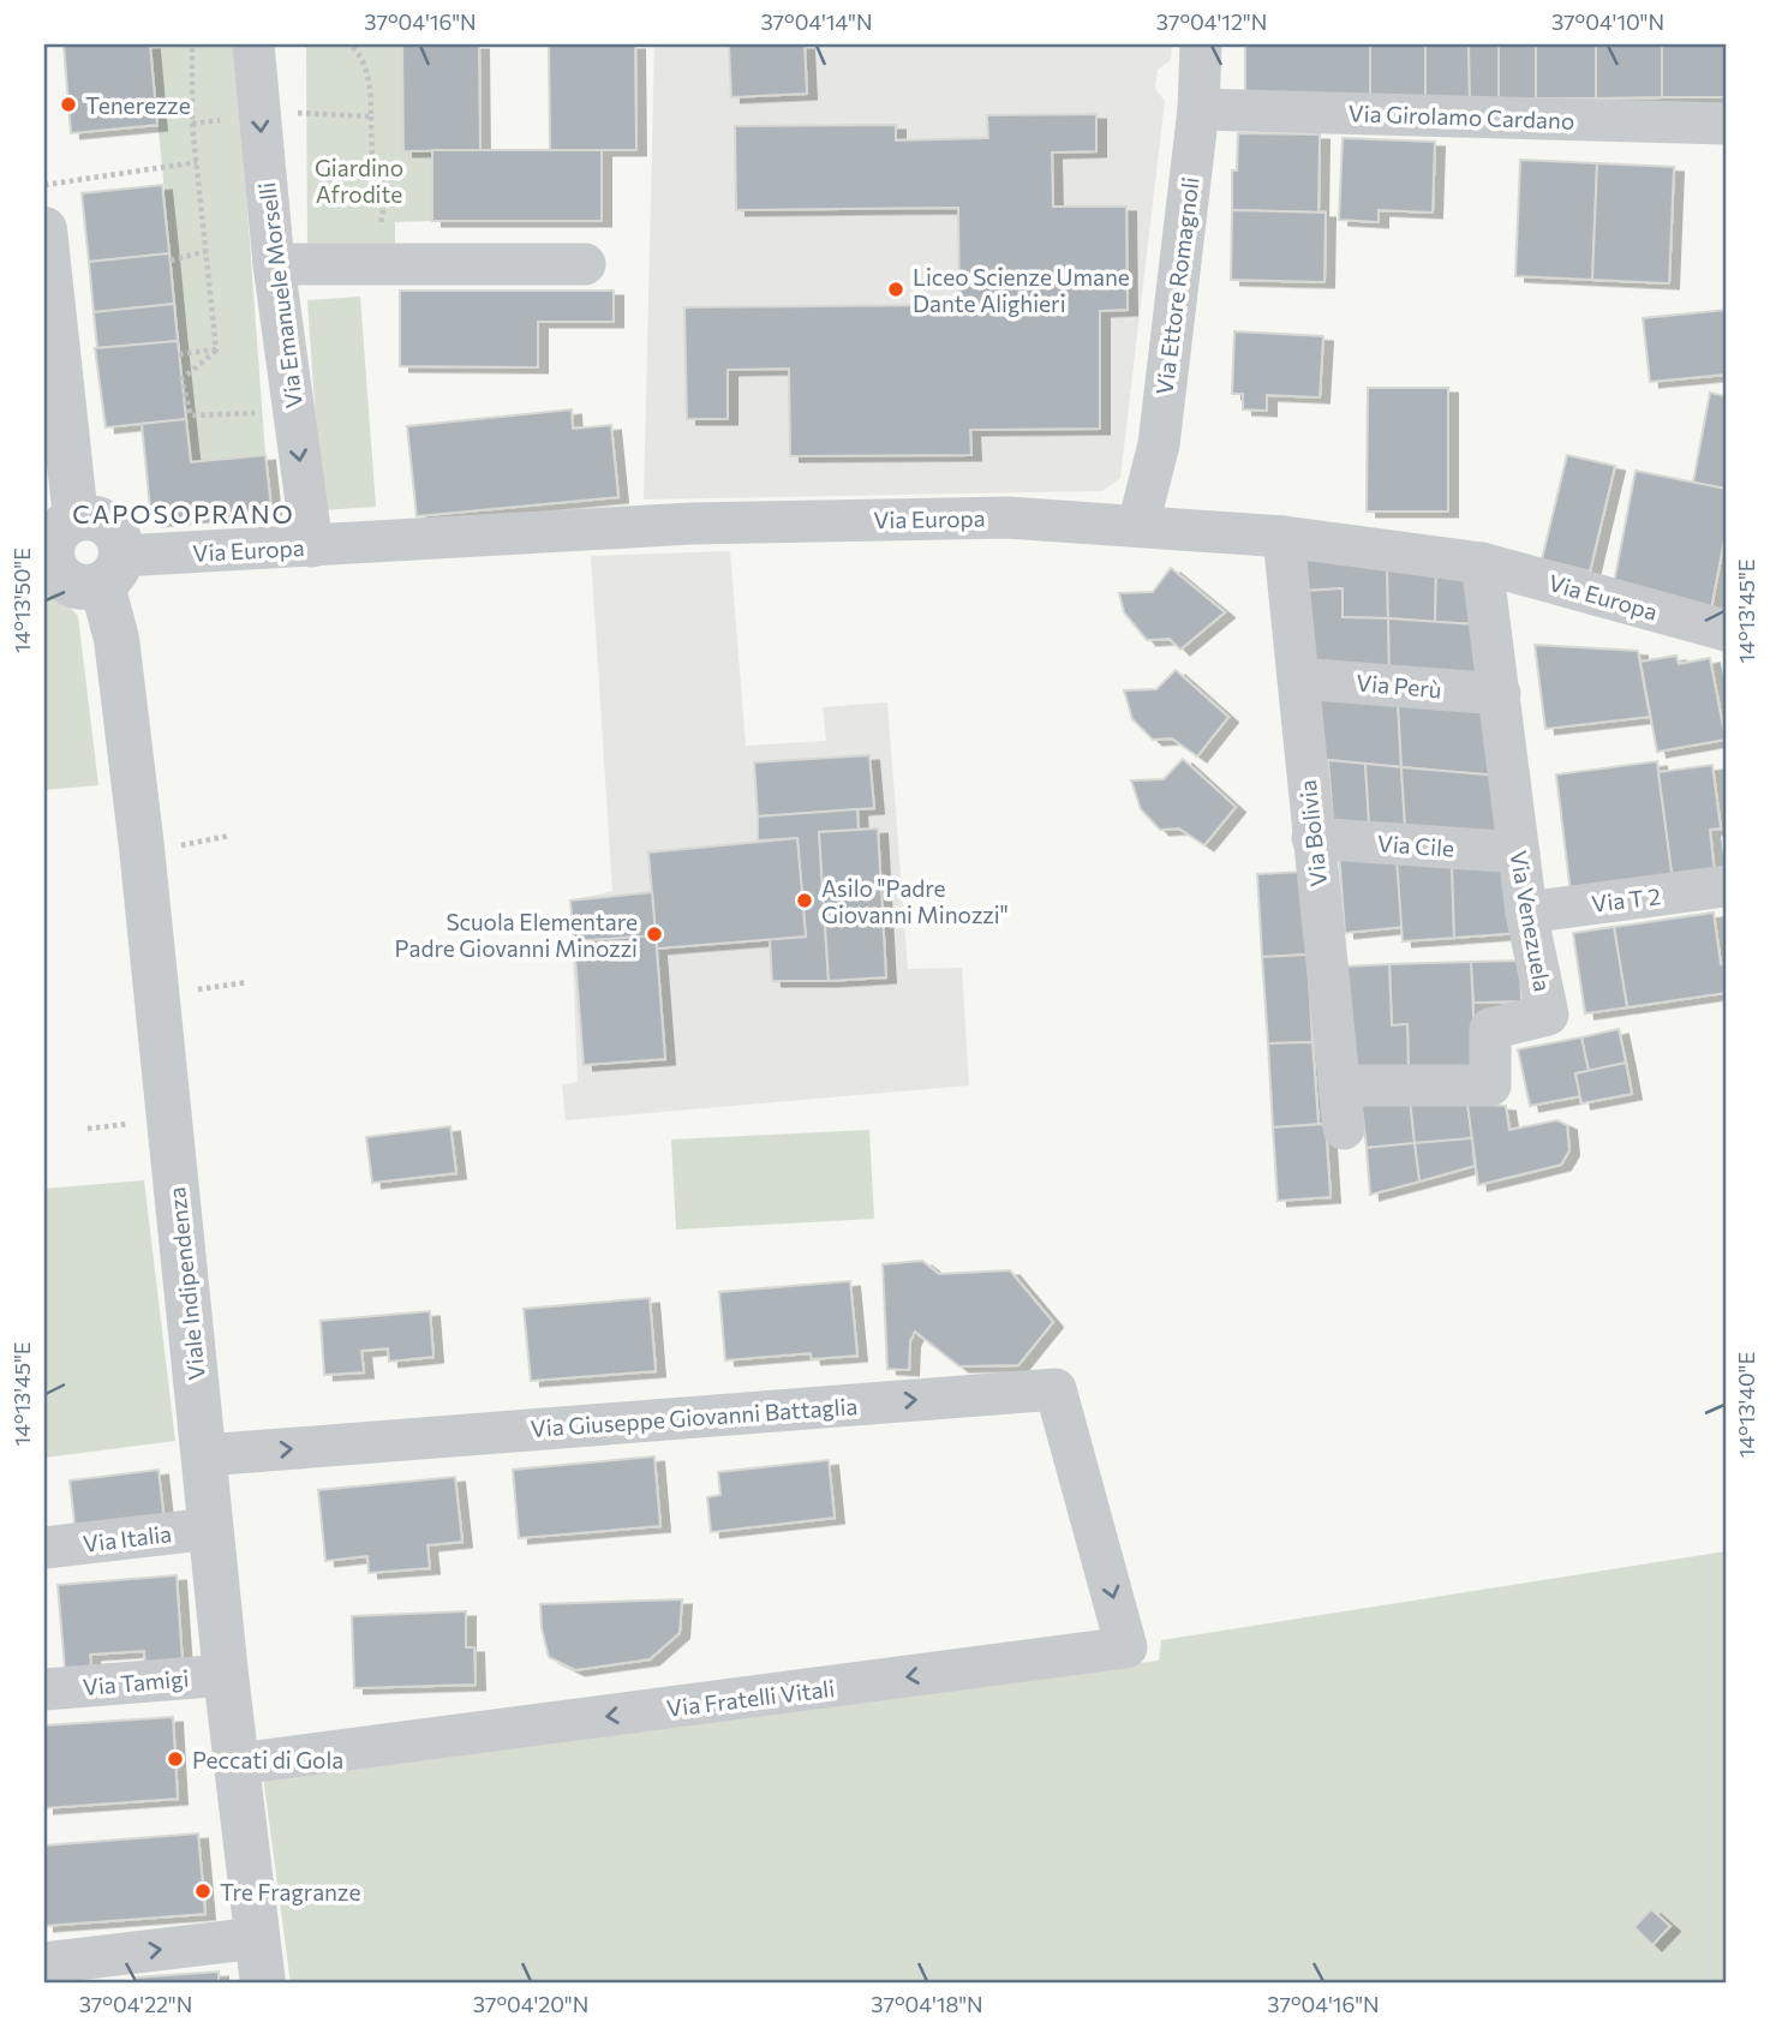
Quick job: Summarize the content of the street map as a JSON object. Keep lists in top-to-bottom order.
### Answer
{
  "streets": {
    "street": [
      "Via Girolamo Cardano",
      "Via Ettore Romagnoli",
      "Via Emanuele Morselli",
      "Via Europa",
      "Via Perù",
      "Via Bolivia",
      "Via Cile",
      "Via T 2",
      "Via Venezuela",
      "Viale Indipendenza",
      "Via Giuseppe Giovanni Battaglia",
      "Via Italia",
      "Via Tamigi",
      "Via Fratelli Vitali"
    ]
  },
  "crossings": [
    ["Via Girolamo Cardano", "Via Ettore Romagnoli"],
    ["Via Ettore Romagnoli", "Via Europa"],
    ["Via Emanuele Morselli", "Via Europa"],
    ["Via Europa", "Via Bolivia"],
    ["Via Europa", "Via Venezuela"],
    ["Via Europa", "Viale Indipendenza"],
    ["Via Perù", "Via Bolivia"],
    ["Via Perù", "Via Venezuela"],
    ["Via Bolivia", "Via Cile"],
    ["Via Bolivia", "Via Venezuela"],
    ["Via Cile", "Via Venezuela"],
    ["Via T 2", "Via Venezuela"],
    ["Viale Indipendenza", "Via Giuseppe Giovanni Battaglia"],
    ["Viale Indipendenza", "Via Italia"],
    ["Viale Indipendenza", "Via Tamigi"],
    ["Viale Indipendenza", "Via Fratelli Vitali"],
    ["Via Giuseppe Giovanni Battaglia", "Via Fratelli Vitali"]
  ],
  "one_way": ["Via Giuseppe Giovanni Battaglia", "Via Fratelli Vitali"],
  "districts": ["CAPOSOPRANO"],
  "parks": ["Giardino Afrodite"],
  "places": [
    "Tenerezze",
    "Liceo Scienze Umane Dante Alighieri",
    "Asilo \"Padre Giovanni Minozzi\"",
    "Scuola Elementare Padre Giovanni Minozzi",
    "Peccati di Gola",
    "Tre Fragranze"
  ],
  "coordinates": [
    "37°04'16\"N",
    "37°04'14\"N",
    "37°04'12\"N",
    "37°04'10\"N",
    "14°13'50\"E",
    "14°13'45\"E",
    "14°13'40\"E",
    "37°04'22\"N",
    "37°04'20\"N",
    "37°04'18\"N"
  ]
}
